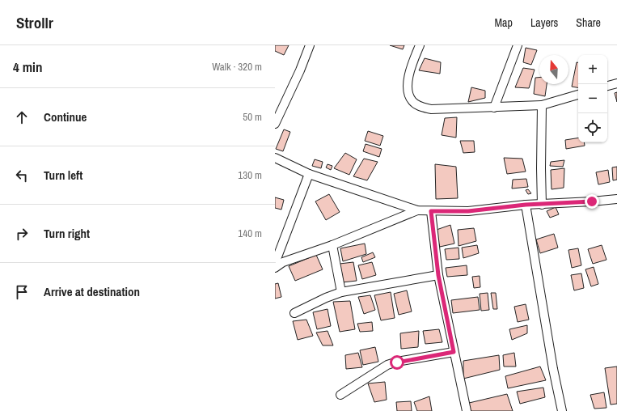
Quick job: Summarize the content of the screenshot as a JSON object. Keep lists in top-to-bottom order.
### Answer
{
  "north": "top",
  "page": {
    "header": "Strollr",
    "nav": ["Map", "Layers", "Share"],
    "heading": ["4 min", "Walk · 320 m"],
    "map_buttons": ["+", "−"],
    "list": [
      ["Continue", "50 m"],
      ["Turn left", "130 m"],
      ["Turn right", "140 m"],
      "Arrive at destination"
    ]
  }
}
